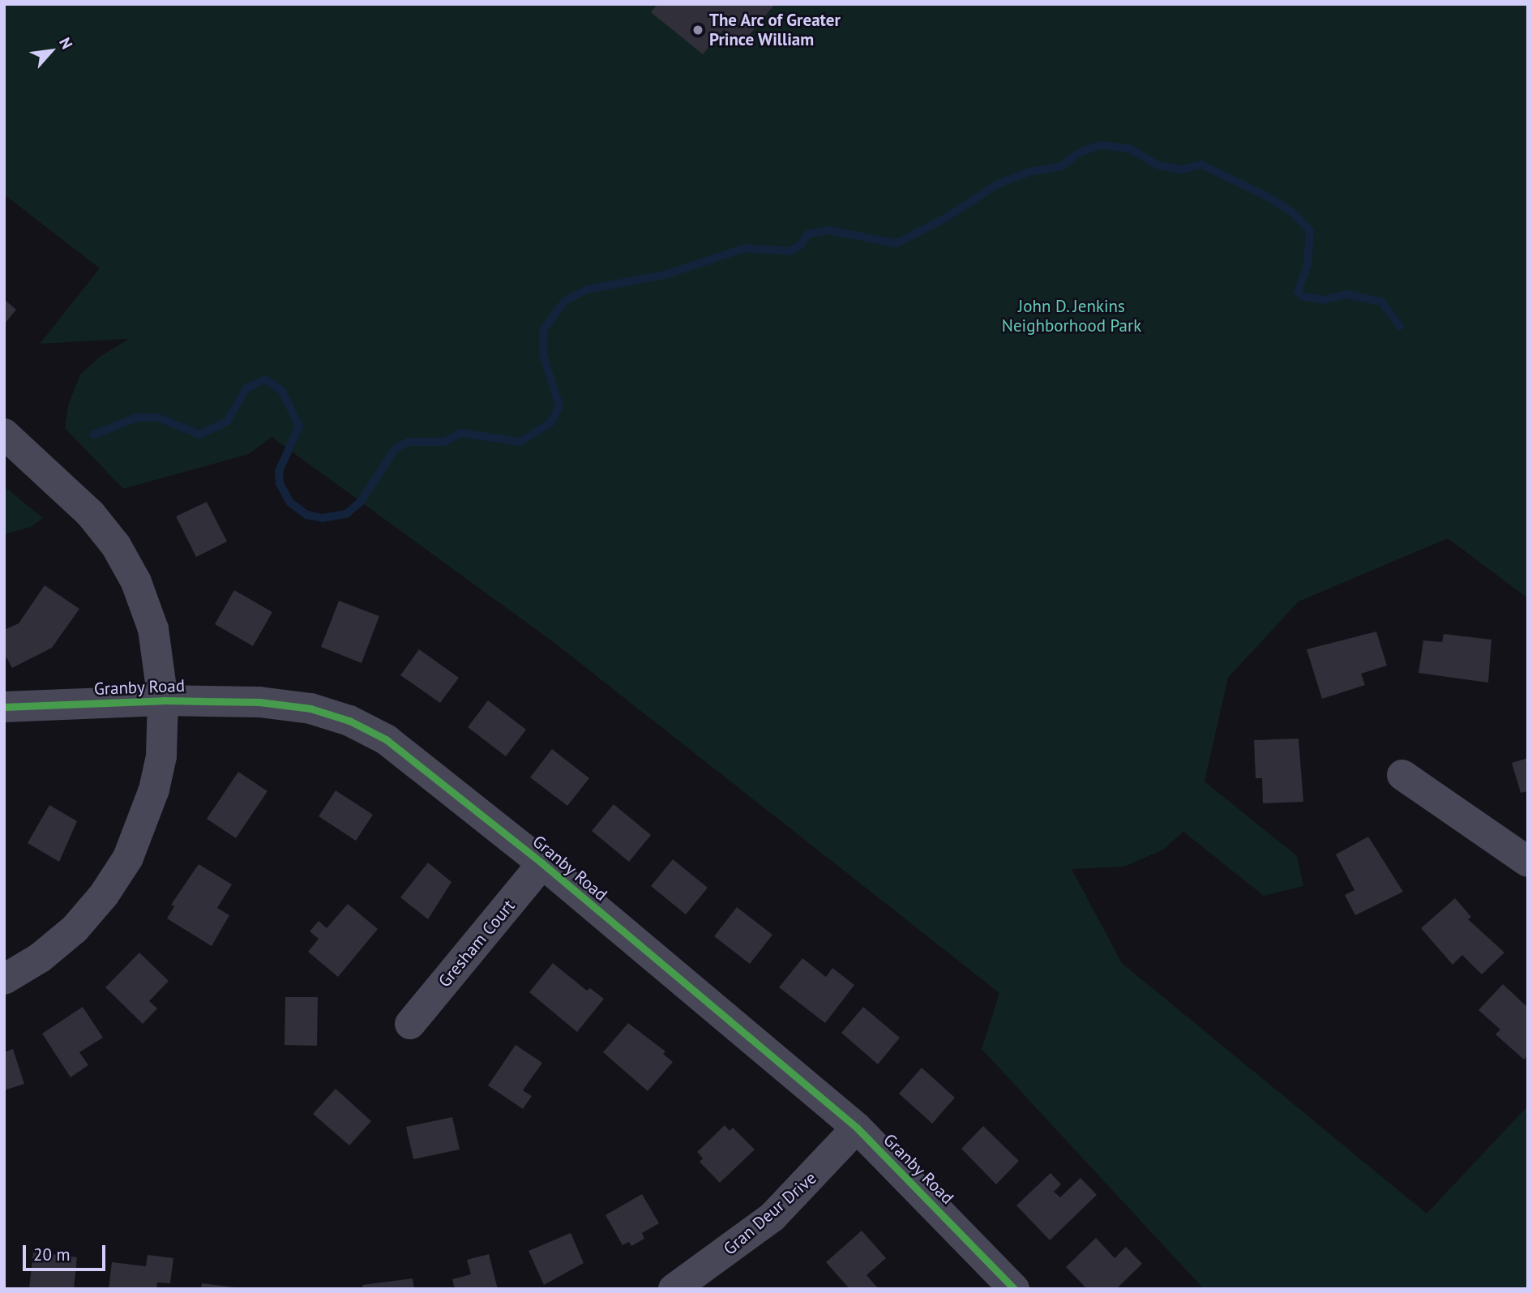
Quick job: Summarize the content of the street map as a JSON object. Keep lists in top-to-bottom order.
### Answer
{
  "streets": {
    "street": ["Granby Road", "Gresham Court", "Gran Deur Drive"]
  },
  "crossings": [
    ["Granby Road", "Gresham Court"],
    ["Granby Road", "Gran Deur Drive"]
  ],
  "parks": ["John D. Jenkins Neighborhood Park"],
  "places": ["The Arc of Greater Prince William"],
  "scale_bar": "20 m",
  "north": "top right"
}
